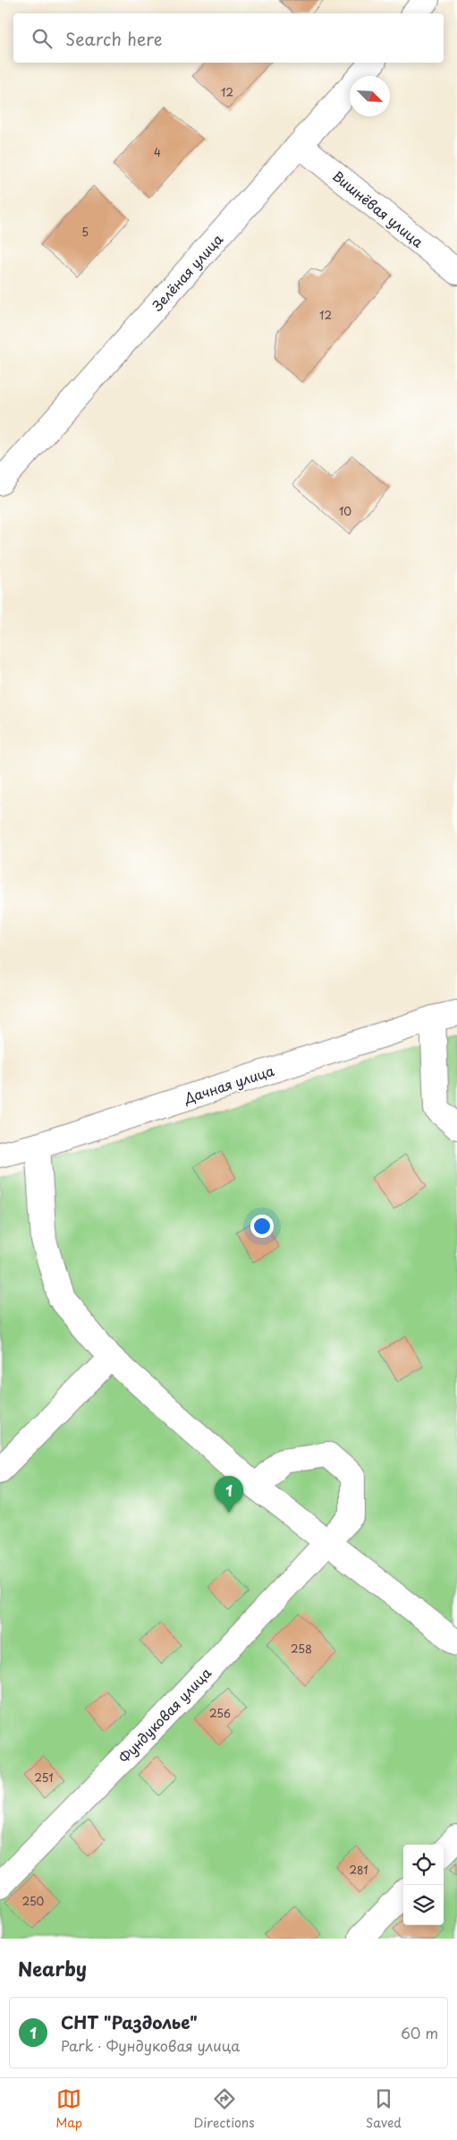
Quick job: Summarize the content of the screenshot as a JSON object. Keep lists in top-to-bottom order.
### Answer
{
  "streets": {
    "street": [
      "Вишнёвая улица",
      "Зелёная улица",
      "Дачная улица",
      "Фундуковая улица"
    ]
  },
  "crossings": [
    ["Вишнёвая улица", "Зелёная улица"]
  ],
  "house_numbers": [
    "12",
    "4",
    "5",
    "12",
    "10",
    "258",
    "256",
    "251",
    "281",
    "250"
  ],
  "north": "bottom right",
  "page": {
    "search": "Search here",
    "pins": "1",
    "heading": "Nearby",
    "list": [
      {
        "mark": "1",
        "name": "СНТ \"Раздолье\"",
        "note": "Park · Фундуковая улица",
        "value": "60 m"
      }
    ],
    "nav": ["Map", "Directions", "Saved"]
  }
}
